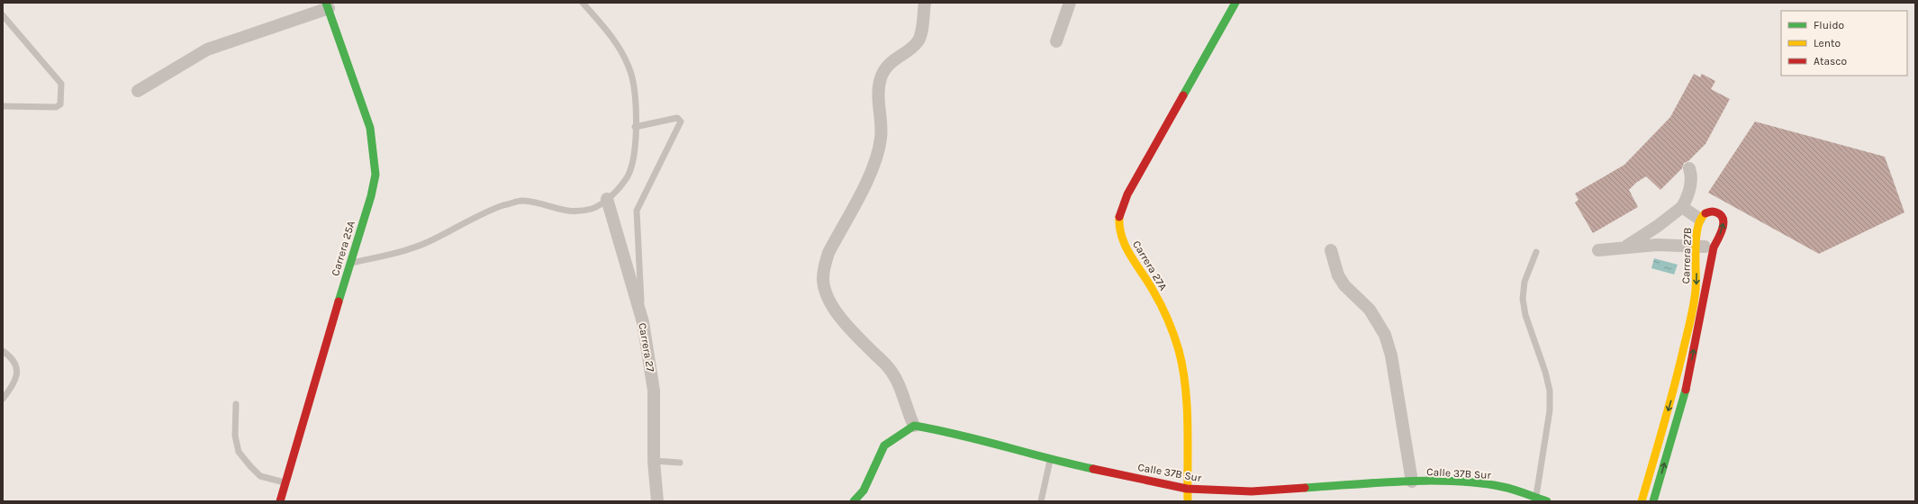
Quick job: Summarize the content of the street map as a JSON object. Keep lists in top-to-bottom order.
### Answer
{
  "streets": {
    "street": [
      "Carrera 25A",
      "Carrera 27B",
      "Carrera 27A",
      "Carrera 27",
      "Calle 37B Sur"
    ]
  },
  "crossings": [
    ["Carrera 27A", "Calle 37B Sur"]
  ],
  "legend": ["Fluido", "Lento", "Atasco"]
}
